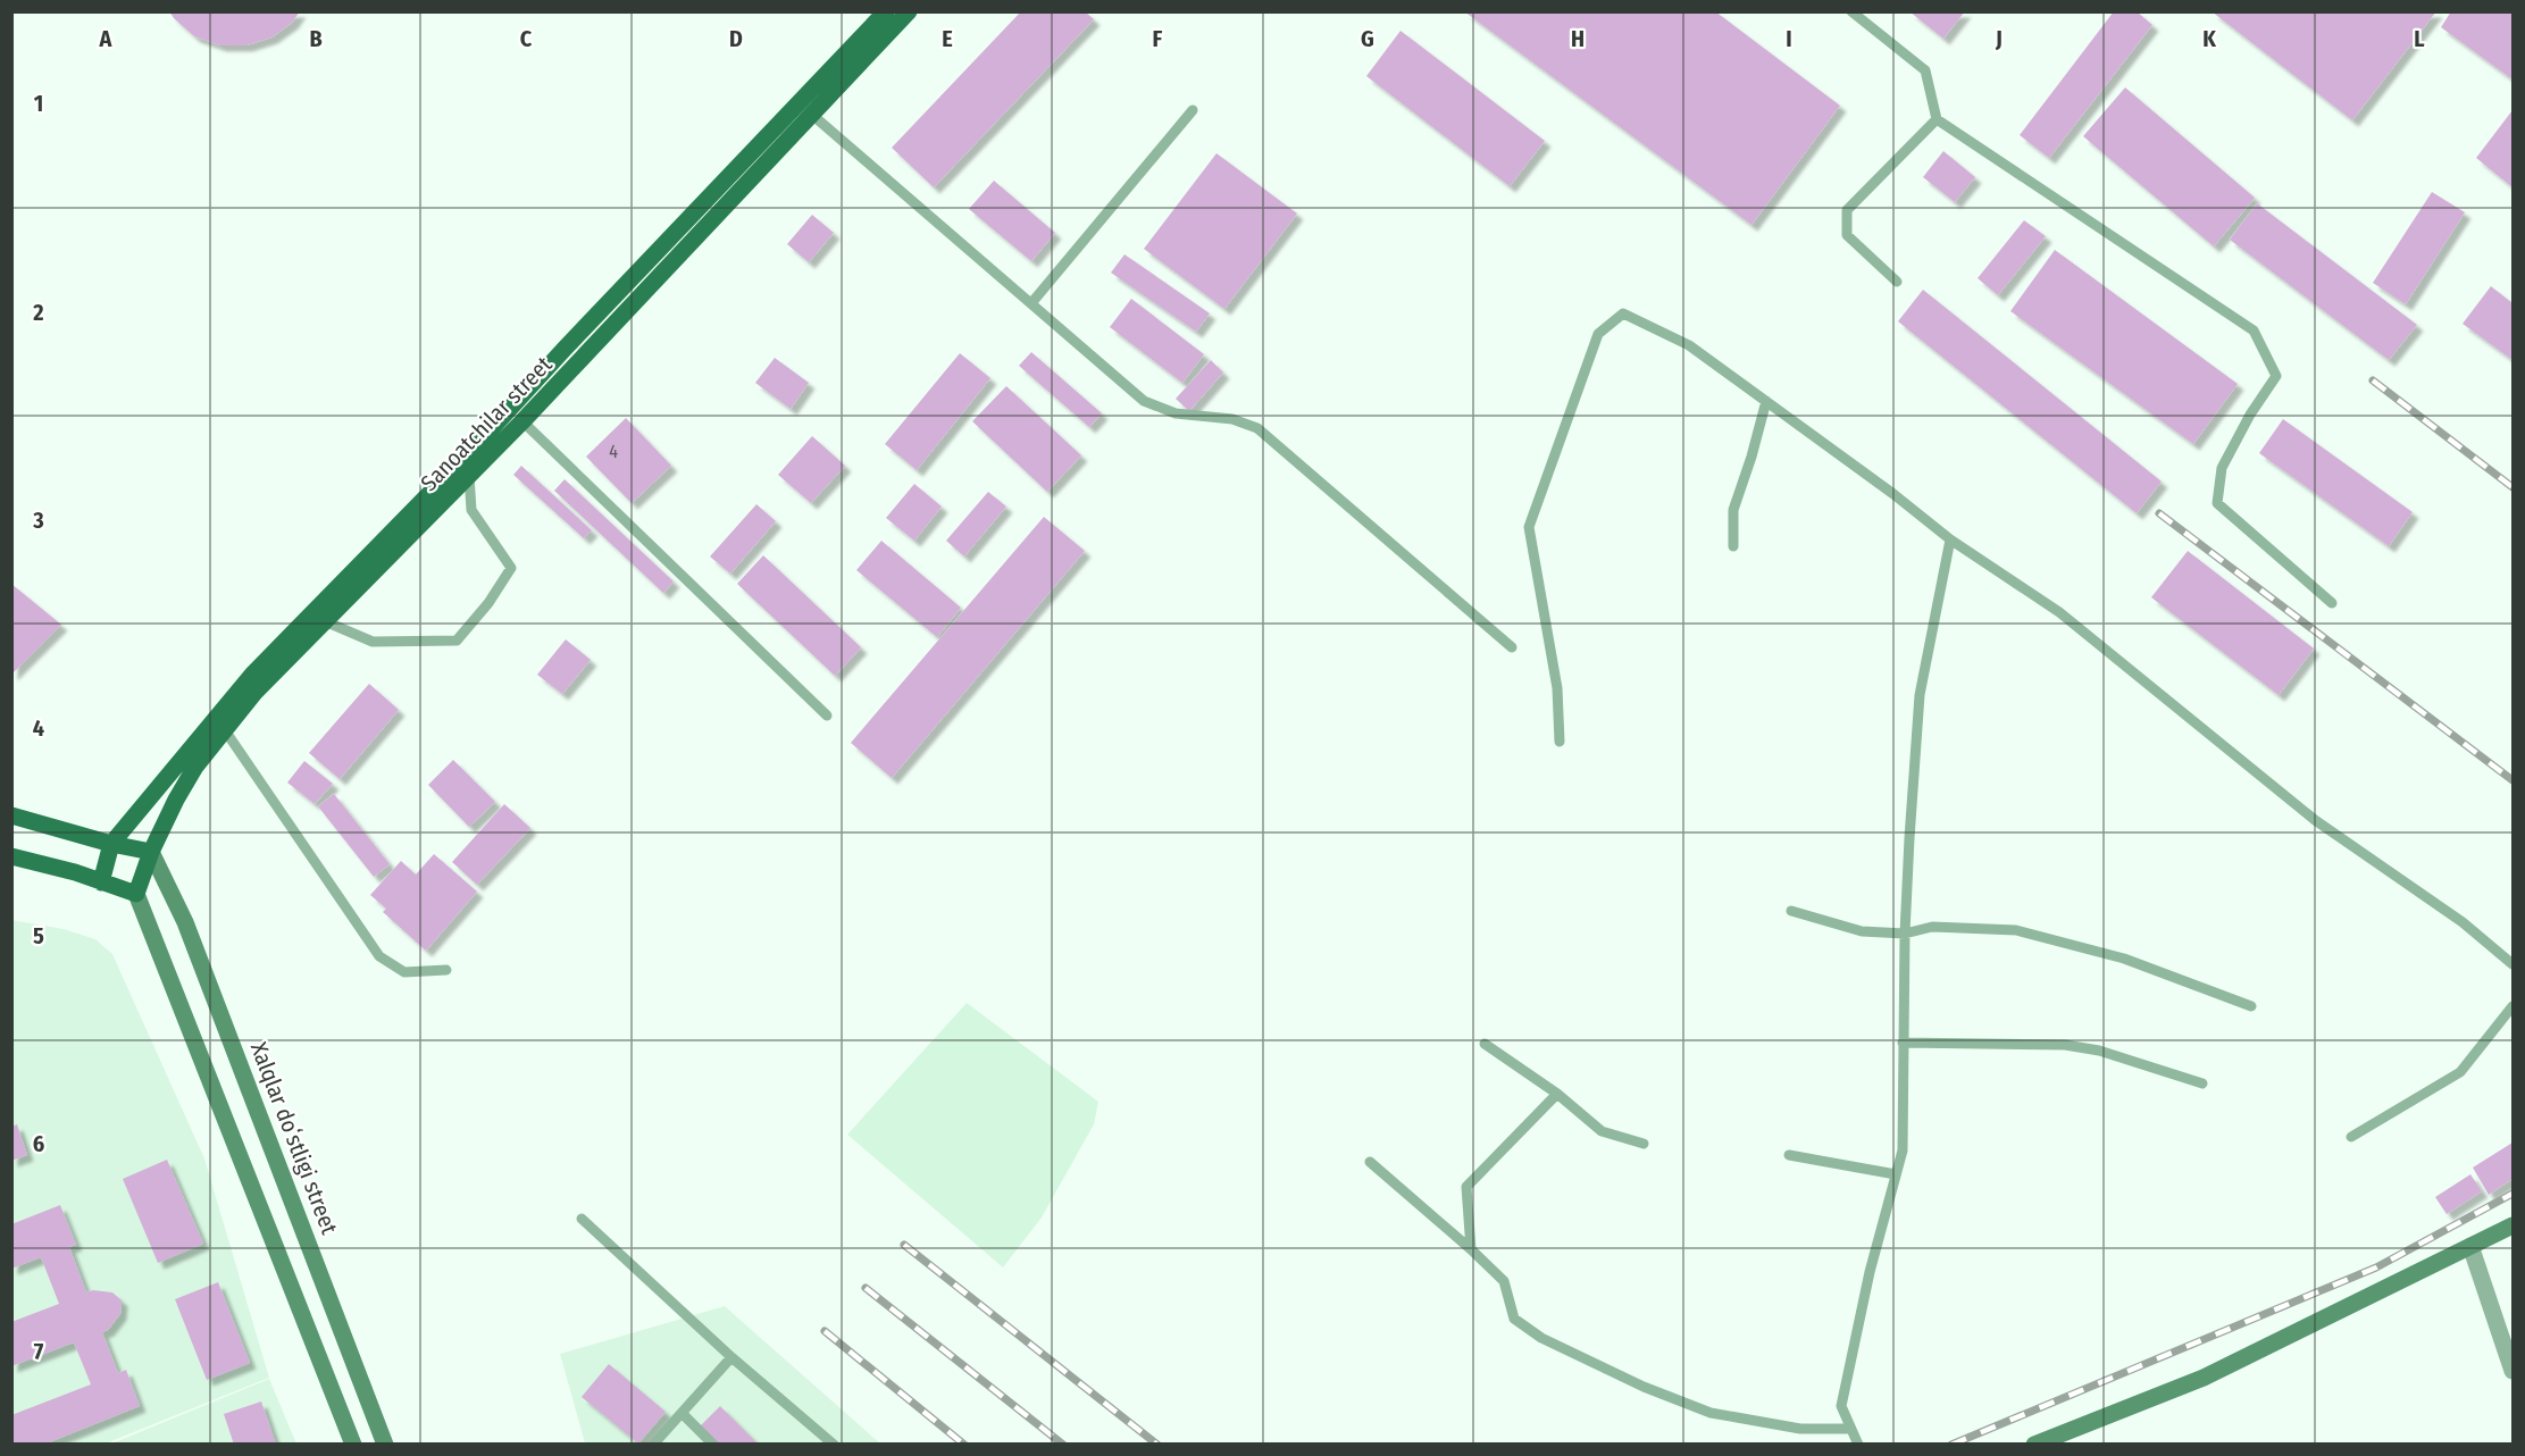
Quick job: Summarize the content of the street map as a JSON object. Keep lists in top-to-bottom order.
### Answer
{
  "streets": {
    "main road": ["Sanoatchilar street", "Xalqlar doʻstligi street"]
  },
  "crossings": [
    ["Sanoatchilar street", "Xalqlar doʻstligi street"]
  ],
  "house_numbers": ["4"],
  "grid": {
    "columns": [
      "A",
      "B",
      "C",
      "D",
      "E",
      "F",
      "G",
      "H",
      "I",
      "J",
      "K",
      "L"
    ],
    "rows": [
      "1",
      "2",
      "3",
      "4",
      "5",
      "6",
      "7"
    ]
  }
}
